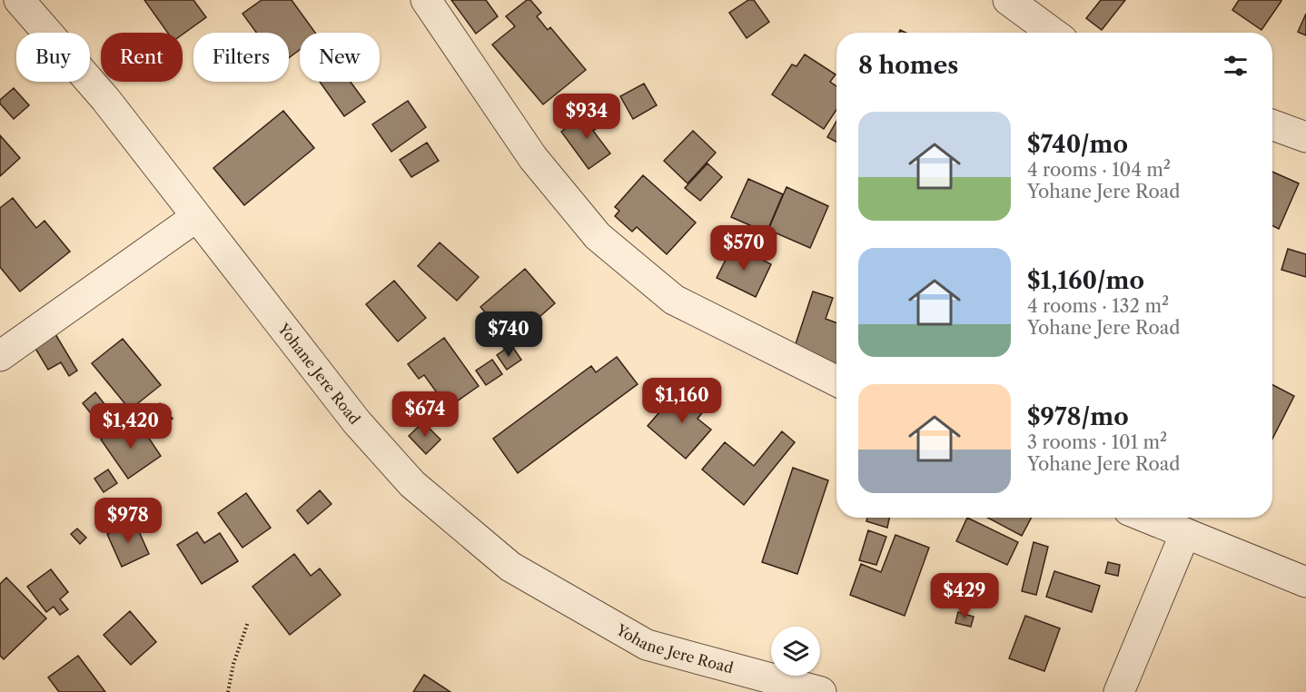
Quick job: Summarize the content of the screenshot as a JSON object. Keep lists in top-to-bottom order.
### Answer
{
  "streets": {
    "street": ["Yohane Jere Road"]
  },
  "page": {
    "chip": [
      "Buy",
      "Rent",
      "Filters",
      "New"
    ],
    "heading": "8 homes",
    "price": [
      "$934",
      "$570",
      "$740",
      "$1,160",
      "$674",
      "$1,420",
      "$978",
      "$429"
    ],
    "list": [
      {
        "name": "$740/mo",
        "note": "4 rooms · 104 m² · Yohane Jere Road"
      },
      {
        "name": "$1,160/mo",
        "note": "4 rooms · 132 m² · Yohane Jere Road"
      },
      {
        "name": "$978/mo",
        "note": "3 rooms · 101 m² · Yohane Jere Road"
      }
    ]
  }
}
